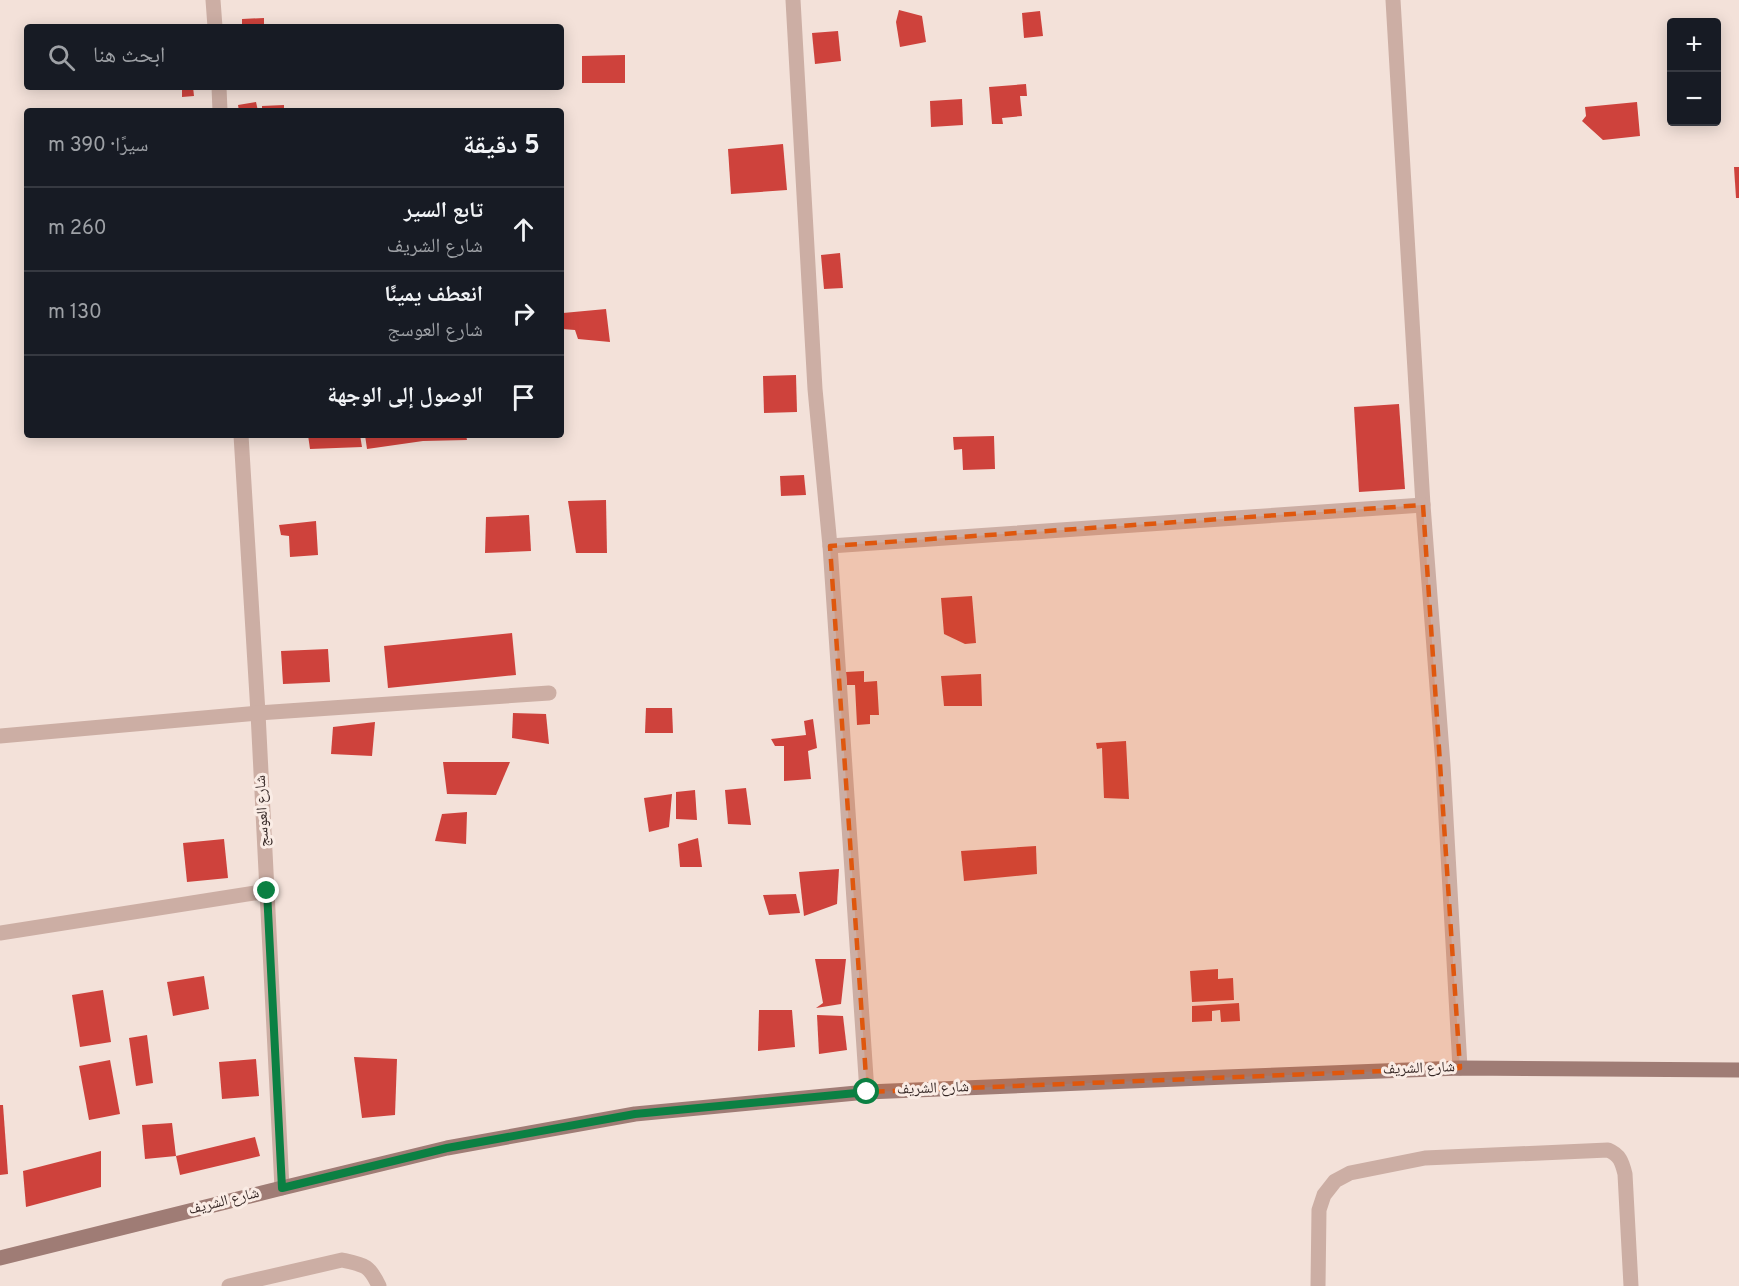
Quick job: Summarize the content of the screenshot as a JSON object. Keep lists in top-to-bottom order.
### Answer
{
  "streets": {
    "main road": ["شارع الشريف"],
    "street": ["شارع العوسج"]
  },
  "crossings": [
    ["شارع العوسج", "شارع الشريف"]
  ],
  "page": {
    "map_buttons": ["+", "−"],
    "search": "ابحث هنا",
    "heading": ["5 دقيقة", "سيرًا · 390 m"],
    "list": [
      ["تابع السير", "شارع الشريف", "260 m"],
      ["انعطف يمينًا", "شارع العوسج", "130 m"],
      "الوصول إلى الوجهة"
    ]
  }
}
